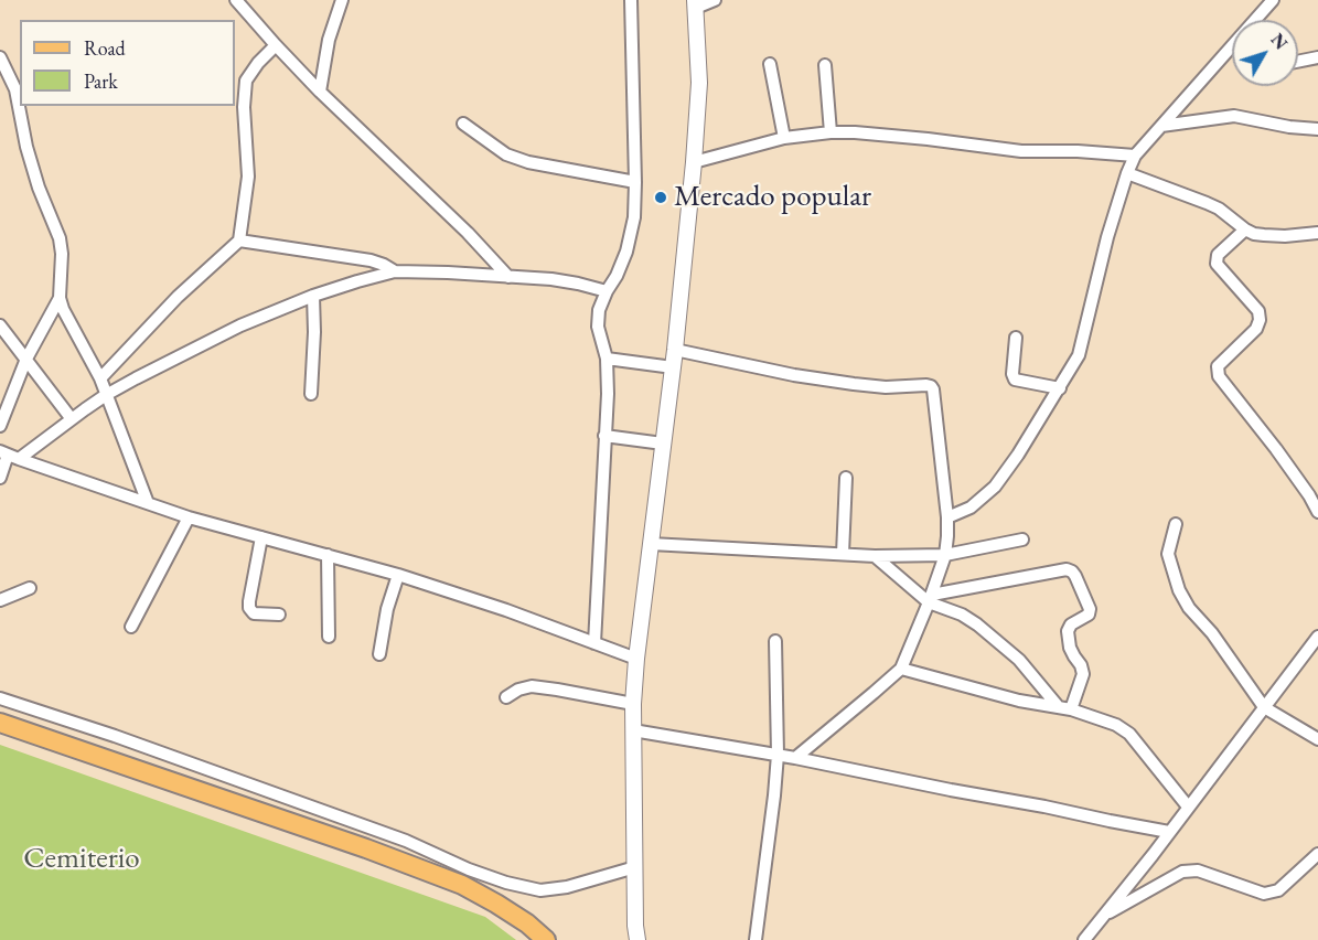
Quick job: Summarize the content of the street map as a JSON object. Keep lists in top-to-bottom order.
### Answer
{
  "parks": ["Cemiterio"],
  "places": ["Mercado popular"],
  "legend": ["Road", "Park"],
  "north": "top right"
}
